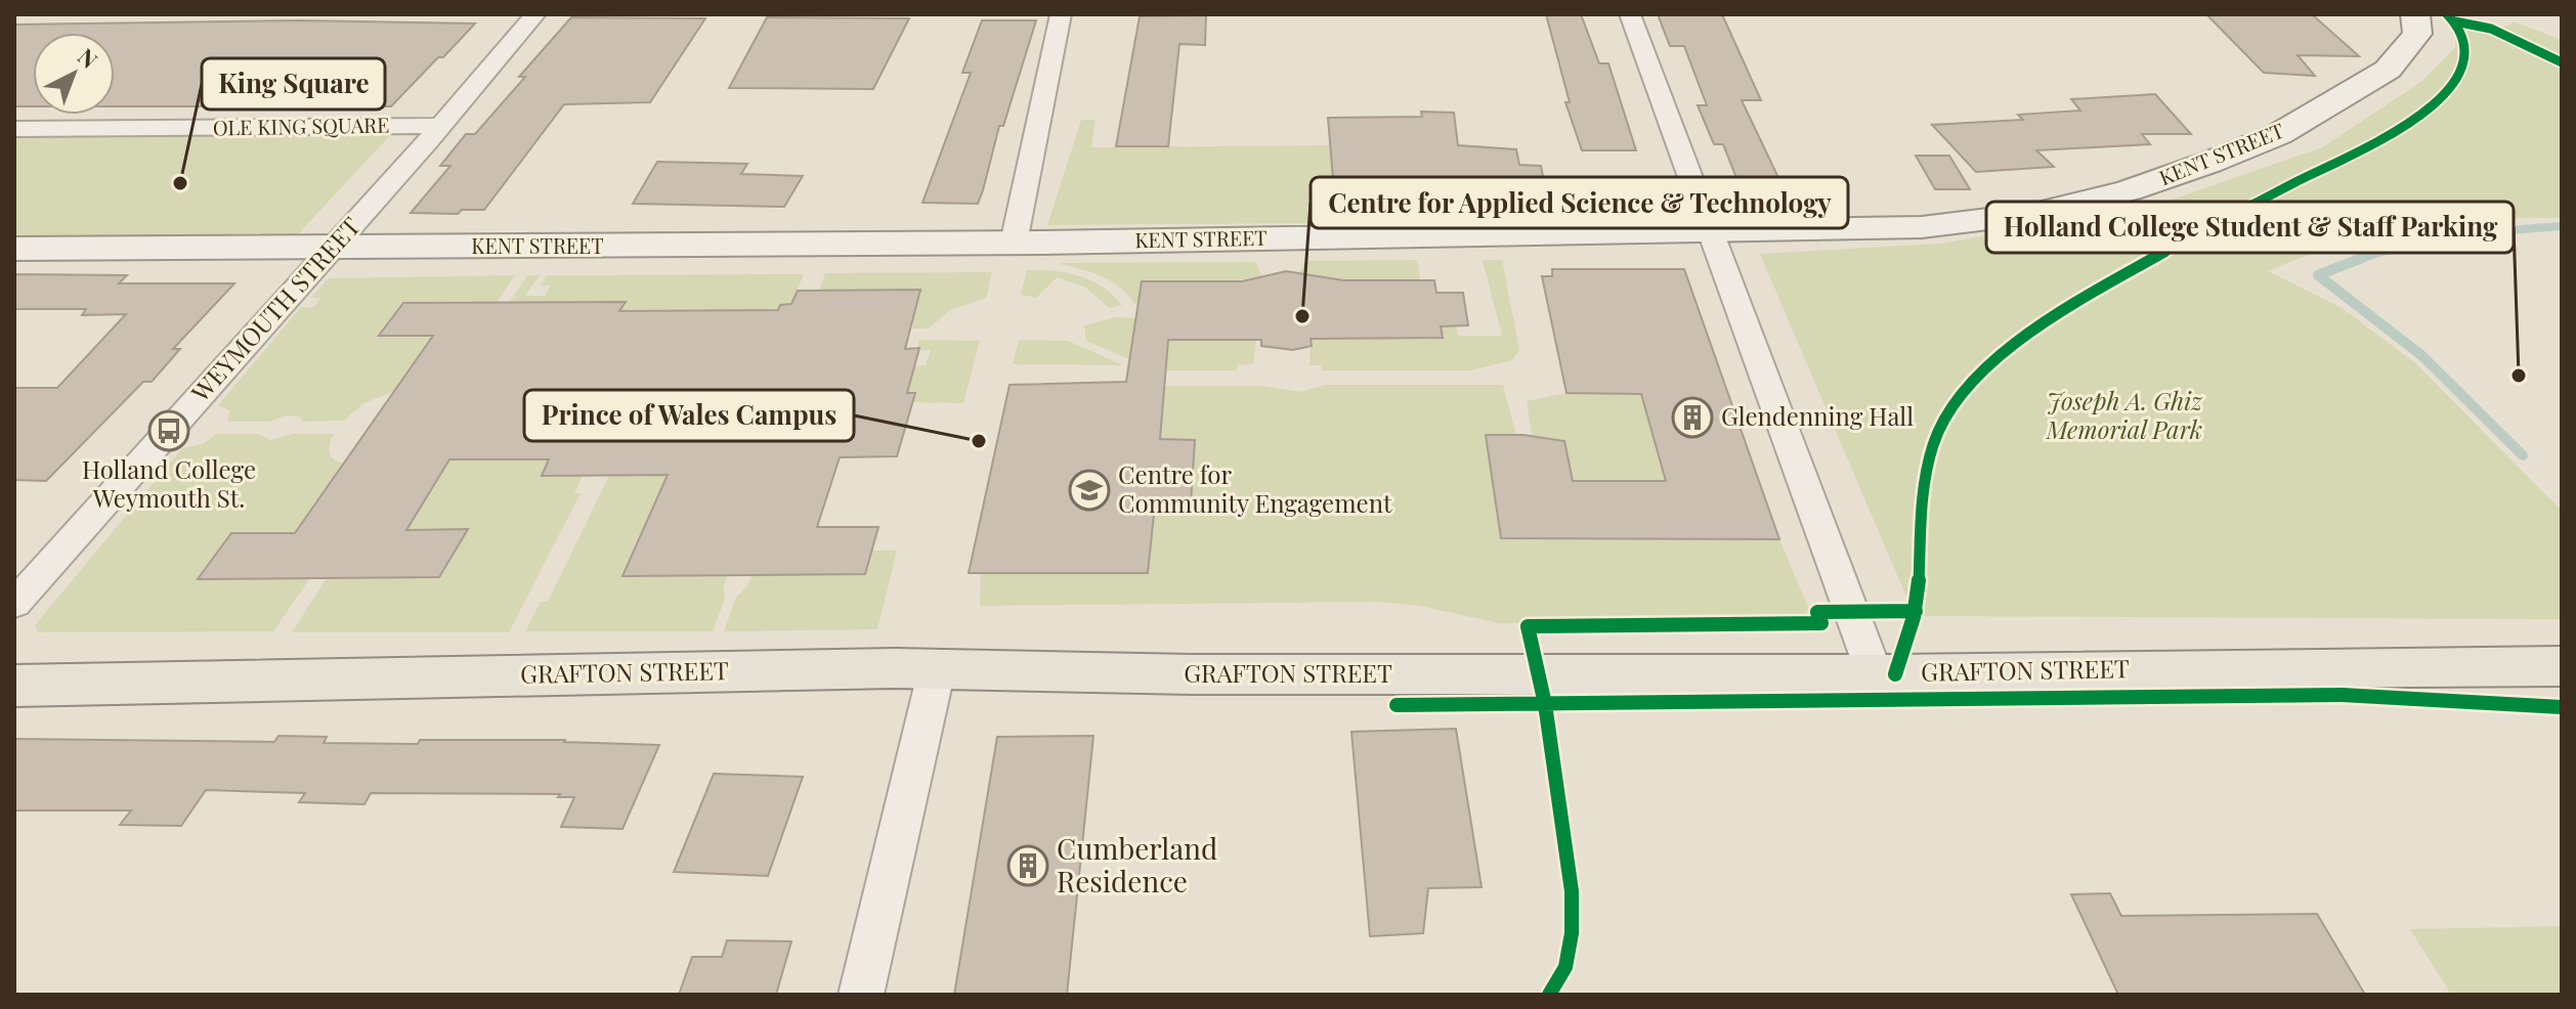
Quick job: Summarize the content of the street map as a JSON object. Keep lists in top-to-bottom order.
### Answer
{
  "streets": {
    "main road": ["GRAFTON STREET"],
    "street": ["OLE KING SQUARE", "KENT STREET", "WEYMOUTH STREET"]
  },
  "crossings": [
    ["OLE KING SQUARE", "WEYMOUTH STREET"],
    ["KENT STREET", "WEYMOUTH STREET"]
  ],
  "parks": ["Joseph A. Ghiz Memorial Park"],
  "places": {
    "other": [
      "King Square",
      "Centre for Applied Science & Technology",
      "Holland College Student & Staff Parking",
      "Prince of Wales Campus"
    ],
    "building": ["Glendenning Hall", "Cumberland Residence"],
    "bus stop": ["Holland College Weymouth St."],
    "school or university": ["Centre for Community Engagement"]
  },
  "north": "top right"
}
